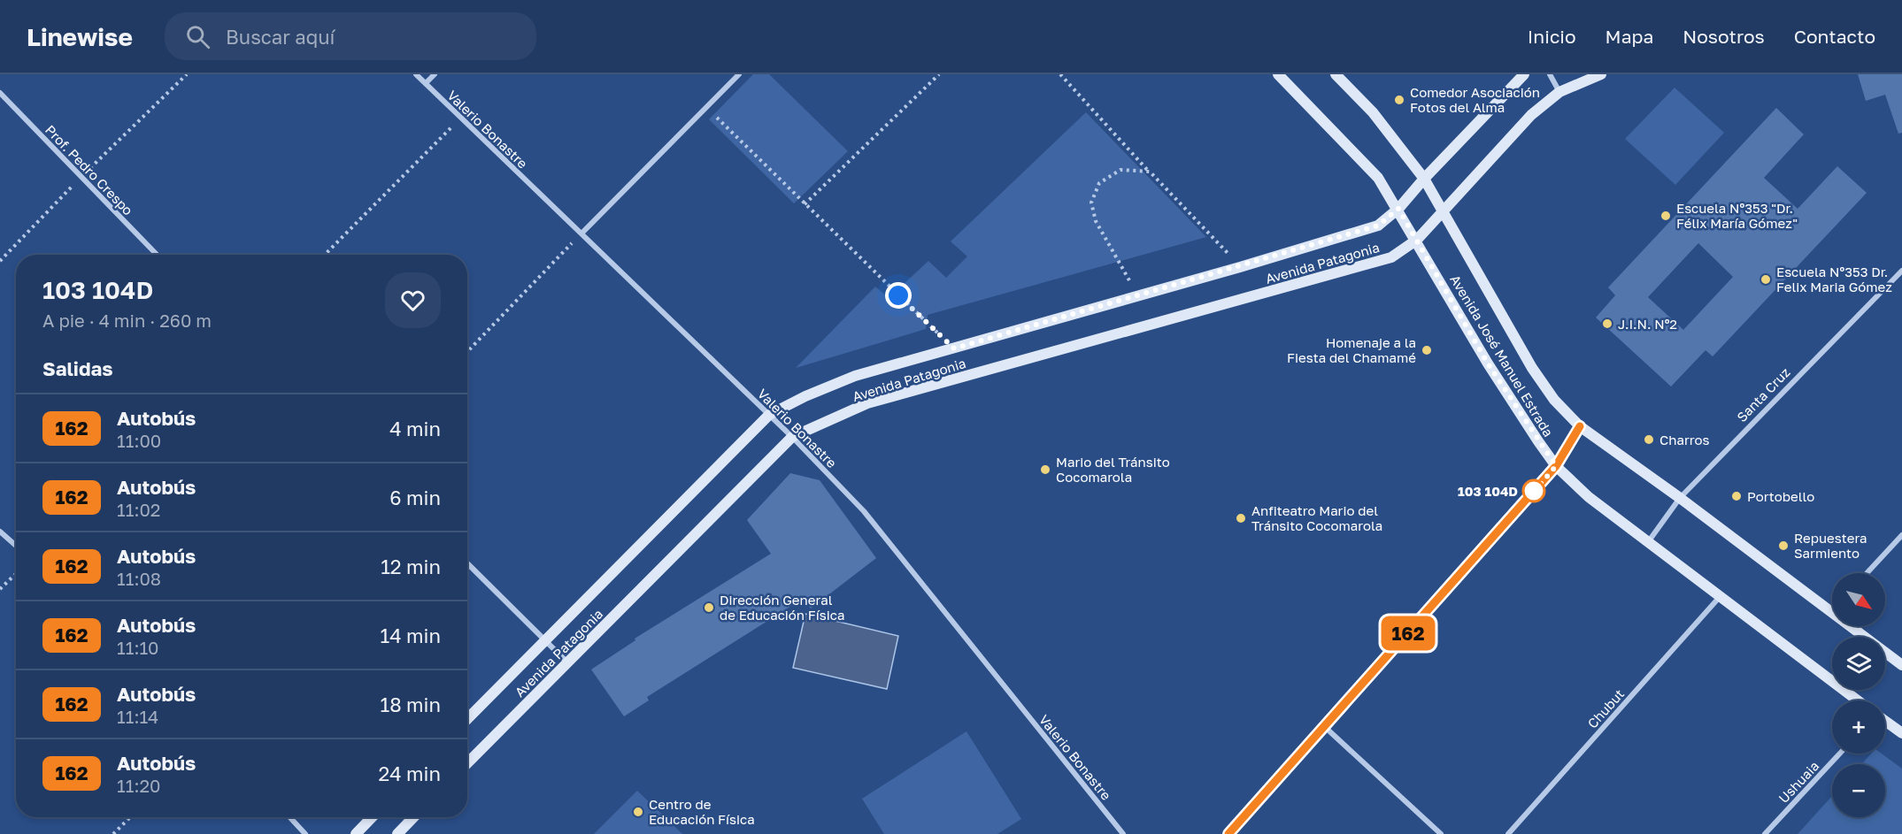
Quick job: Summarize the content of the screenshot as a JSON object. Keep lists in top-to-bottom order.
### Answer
{
  "streets": {
    "main road": ["Avenida Patagonia", "Avenida José Manuel Estrada"],
    "street": [
      "Valerio Bonastre",
      "Prof. Pedro Crespo",
      "Santa Cruz",
      "Chubut",
      "Ushuaia"
    ]
  },
  "crossings": [
    ["Valerio Bonastre", "Avenida Patagonia"],
    ["Avenida Patagonia", "Avenida José Manuel Estrada"],
    ["Avenida José Manuel Estrada", "Santa Cruz"],
    ["Avenida José Manuel Estrada", "Chubut"]
  ],
  "places": [
    "Comedor Asociación Fotos del Alma",
    "Escuela Nº353 \"Dr. Félix María Gómez\"",
    "Escuela Nº353 Dr. Felix Maria Gómez",
    "J.I.N. Nº2",
    "Homenaje a la Fiesta del Chamamé",
    "Charros",
    "Mario del Tránsito Cocomarola",
    "103 104D",
    "Portobello",
    "Anfiteatro Mario del Tránsito Cocomarola",
    "Repuestera Sarmiento",
    "Dirección General de Educación Física",
    "Centro de Educación Física"
  ],
  "lines": ["bus line 162"],
  "north": "bottom right",
  "page": {
    "header": "Linewise",
    "search": "Buscar aquí",
    "nav": [
      "Inicio",
      "Mapa",
      "Nosotros",
      "Contacto"
    ],
    "on_map": "162",
    "heading": [
      ["103 104D", "A pie · 4 min · 260 m"],
      "Salidas"
    ],
    "list": [
      {
        "mark": "162",
        "name": "Autobús",
        "note": "11:00",
        "value": "4 min"
      },
      {
        "mark": "162",
        "name": "Autobús",
        "note": "11:02",
        "value": "6 min"
      },
      {
        "mark": "162",
        "name": "Autobús",
        "note": "11:08",
        "value": "12 min"
      },
      {
        "mark": "162",
        "name": "Autobús",
        "note": "11:10",
        "value": "14 min"
      },
      {
        "mark": "162",
        "name": "Autobús",
        "note": "11:14",
        "value": "18 min"
      },
      {
        "mark": "162",
        "name": "Autobús",
        "note": "11:20",
        "value": "24 min"
      }
    ],
    "map_buttons": ["+", "−"]
  }
}
